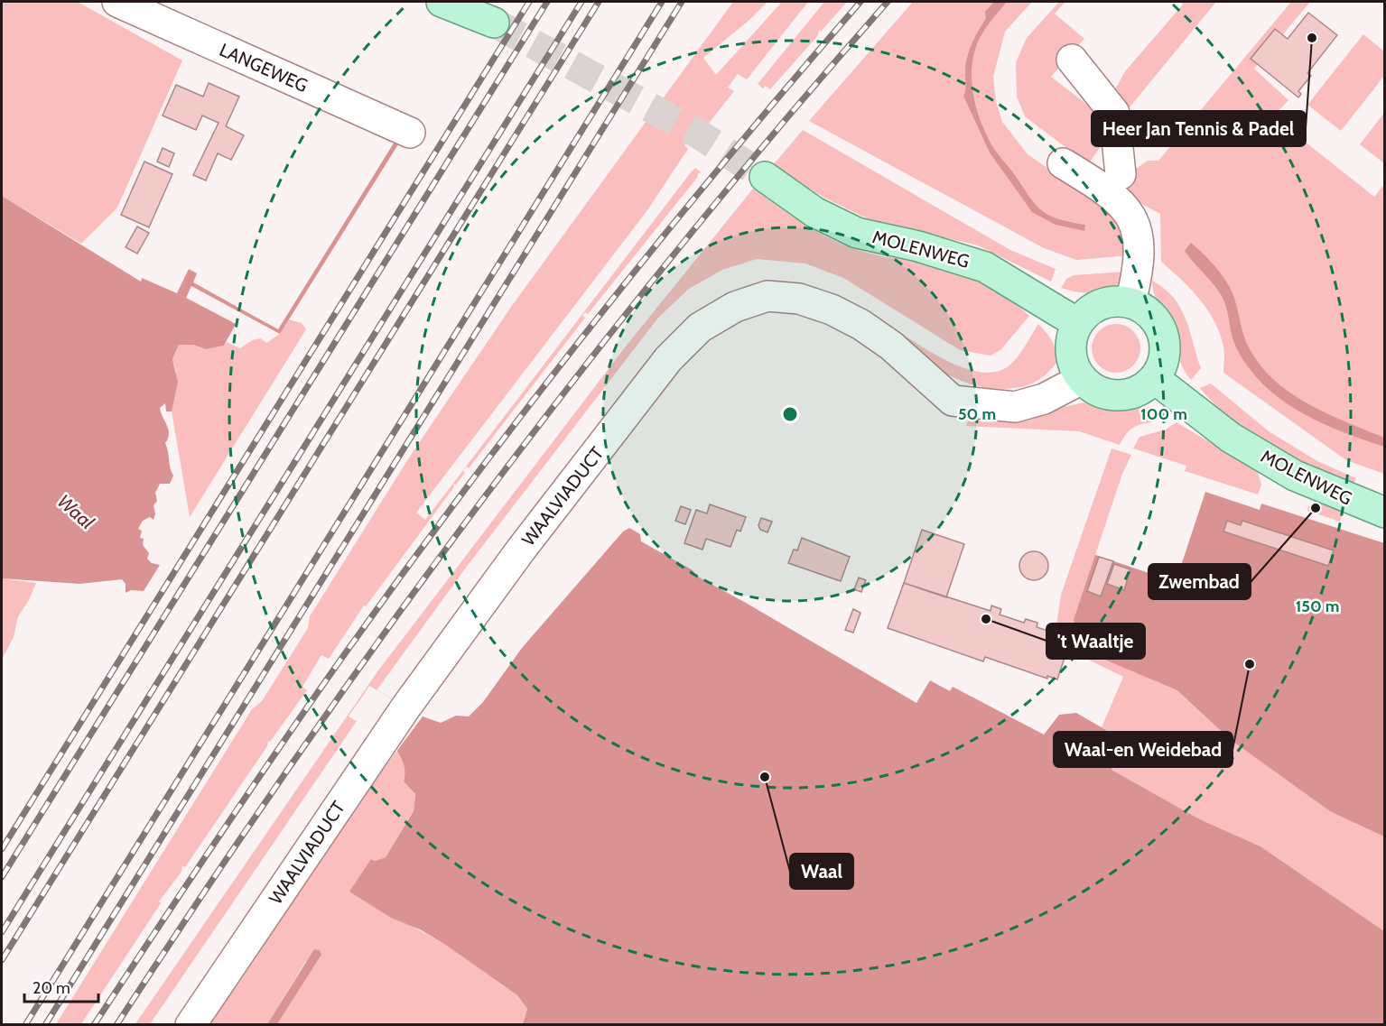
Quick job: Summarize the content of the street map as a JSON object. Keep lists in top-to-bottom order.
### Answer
{
  "streets": {
    "main road": ["MOLENWEG"],
    "street": ["LANGEWEG", "WAALVIADUCT"]
  },
  "crossings": [
    ["MOLENWEG", "WAALVIADUCT"]
  ],
  "water": ["Waal"],
  "places": [
    "Heer Jan Tennis & Padel",
    "Zwembad",
    "'t Waaltje",
    "Waal-en Weidebad",
    "Waal"
  ],
  "scale_bar": "20 m",
  "rings": ["50 m", "100 m", "150 m"]
}
